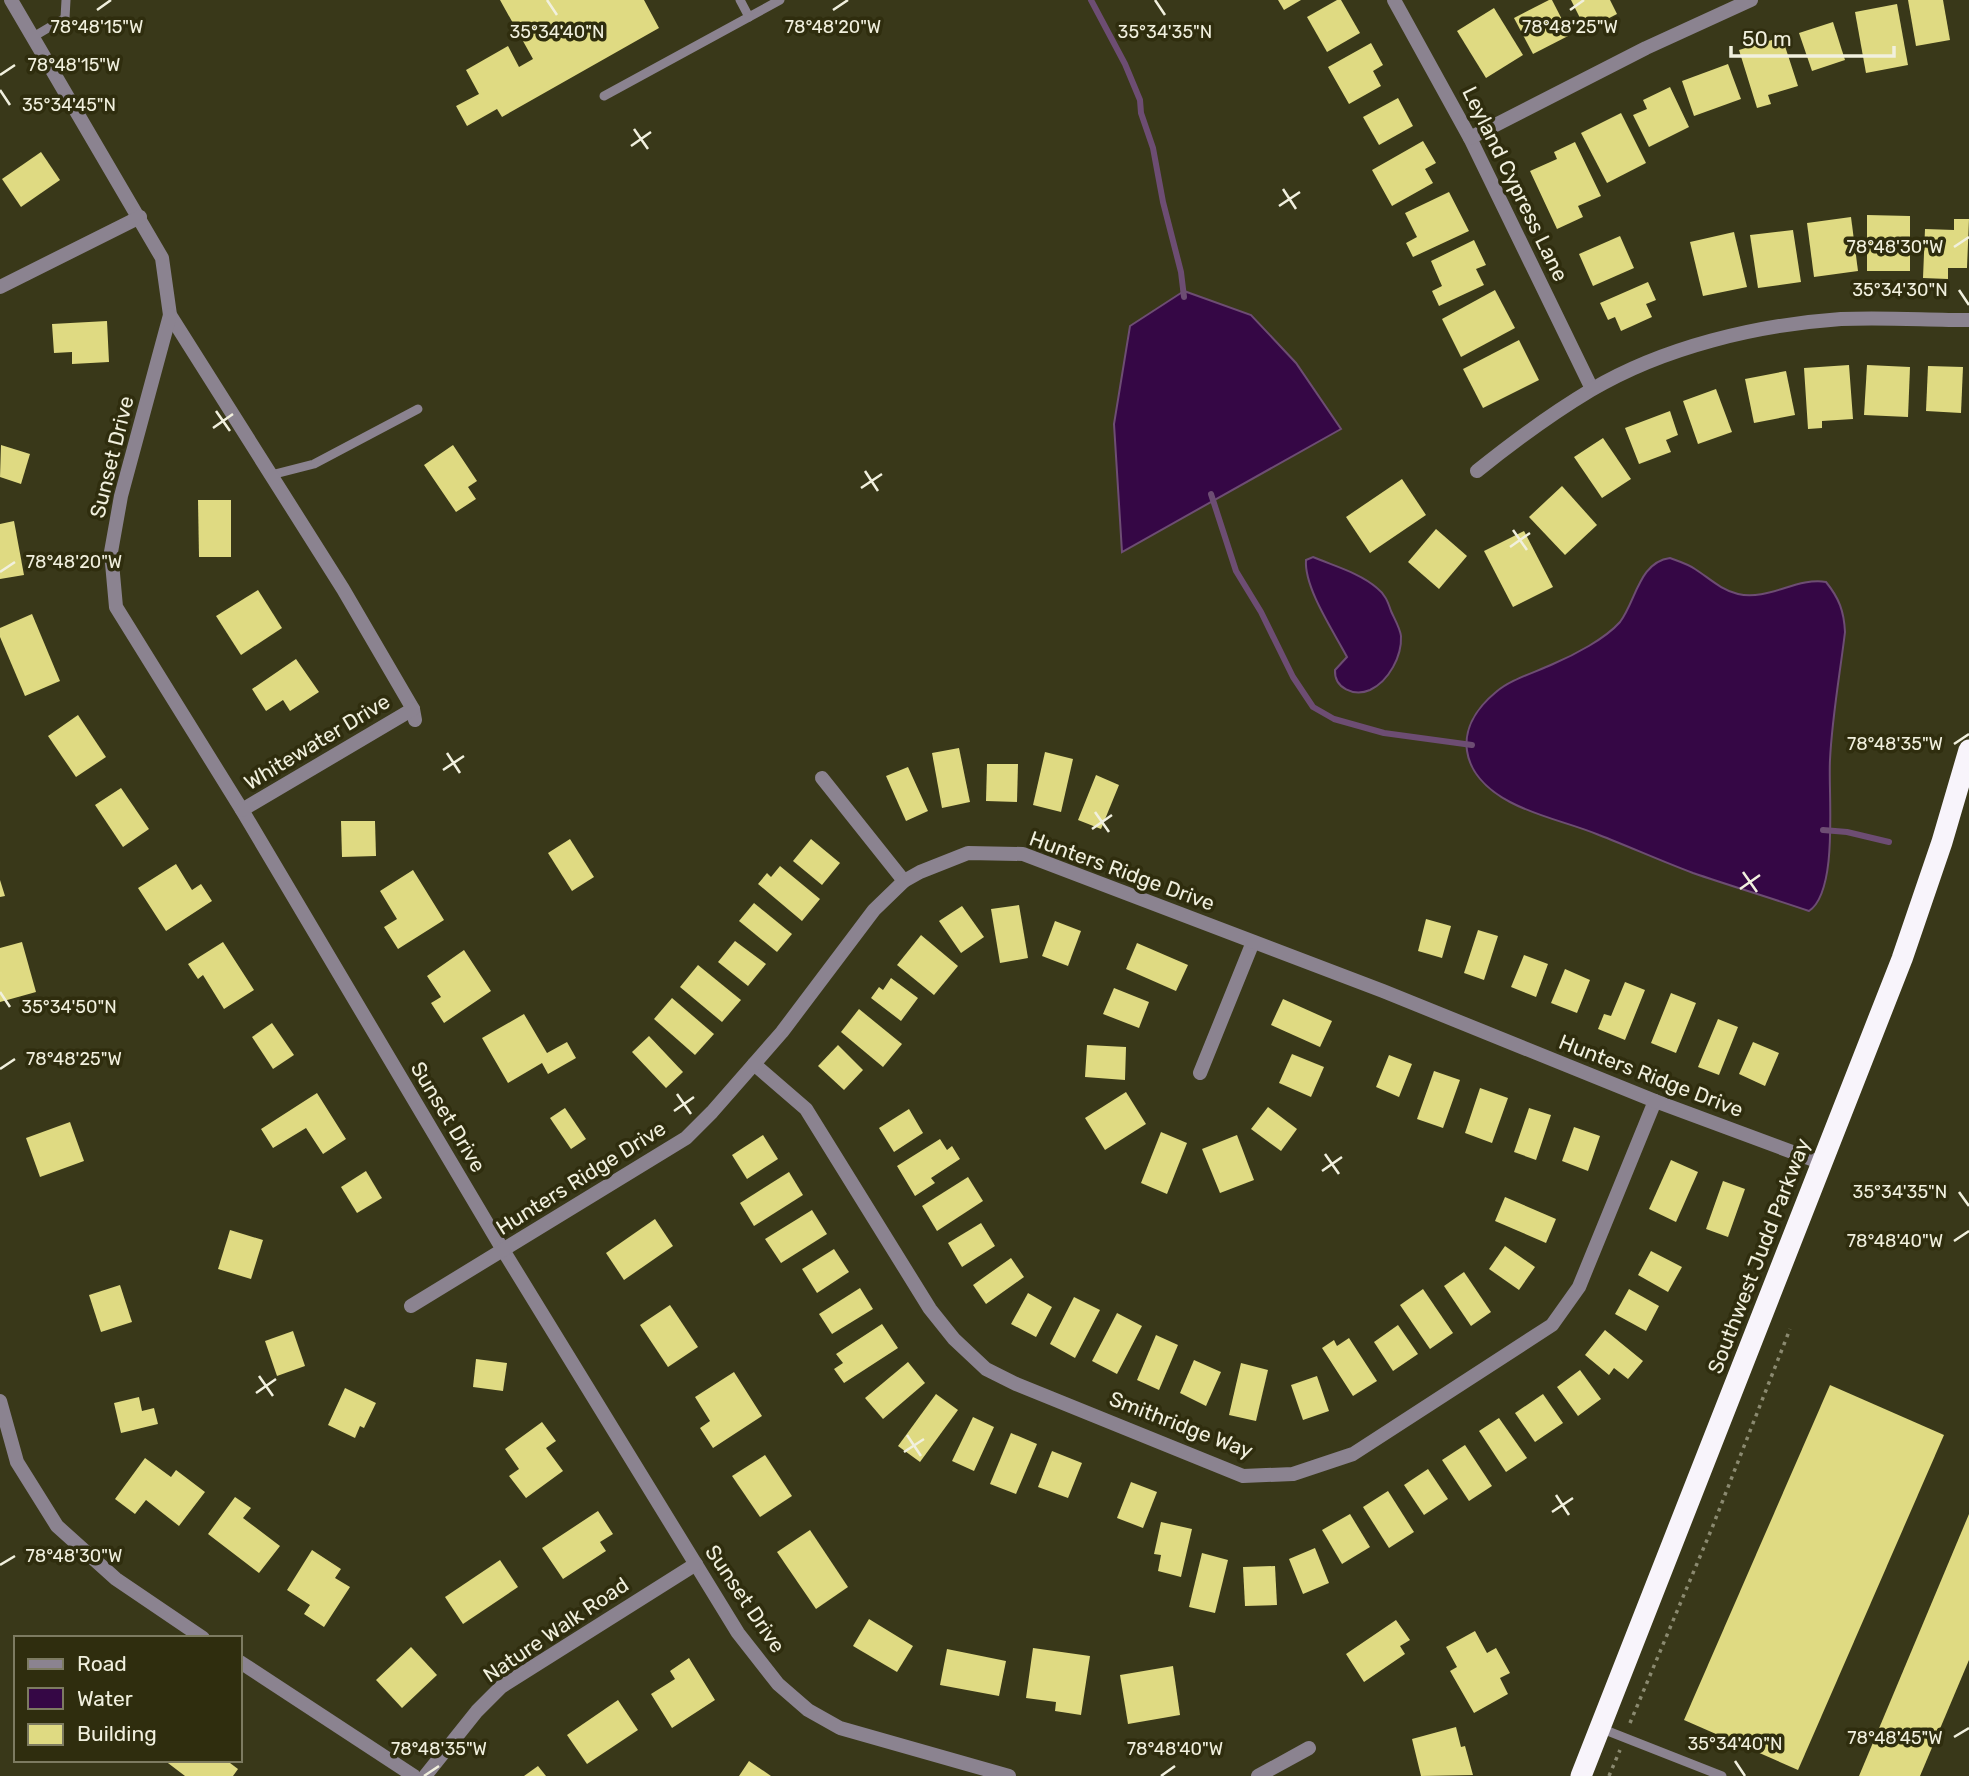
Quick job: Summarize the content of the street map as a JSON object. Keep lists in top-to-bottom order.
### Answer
{
  "streets": {
    "highway": ["Southwest Judd Parkway"],
    "street": [
      "Leyland Cypress Lane",
      "Sunset Drive",
      "Whitewater Drive",
      "Hunters Ridge Drive",
      "Smithridge Way",
      "Nature Walk Road"
    ]
  },
  "crossings": [
    ["Sunset Drive", "Whitewater Drive"],
    ["Sunset Drive", "Hunters Ridge Drive"],
    ["Sunset Drive", "Nature Walk Road"],
    ["Hunters Ridge Drive", "Southwest Judd Parkway"],
    ["Hunters Ridge Drive", "Smithridge Way"]
  ],
  "legend": ["Road", "Water", "Building"],
  "scale_bar": "50 m",
  "coordinates": [
    "78°48'15\"W",
    "78°48'20\"W",
    "78°48'25\"W",
    "35°34'40\"N",
    "35°34'35\"N",
    "35°34'45\"N",
    "78°48'30\"W",
    "35°34'30\"N",
    "78°48'35\"W",
    "35°34'50\"N",
    "78°48'40\"W",
    "78°48'45\"W"
  ]
}
